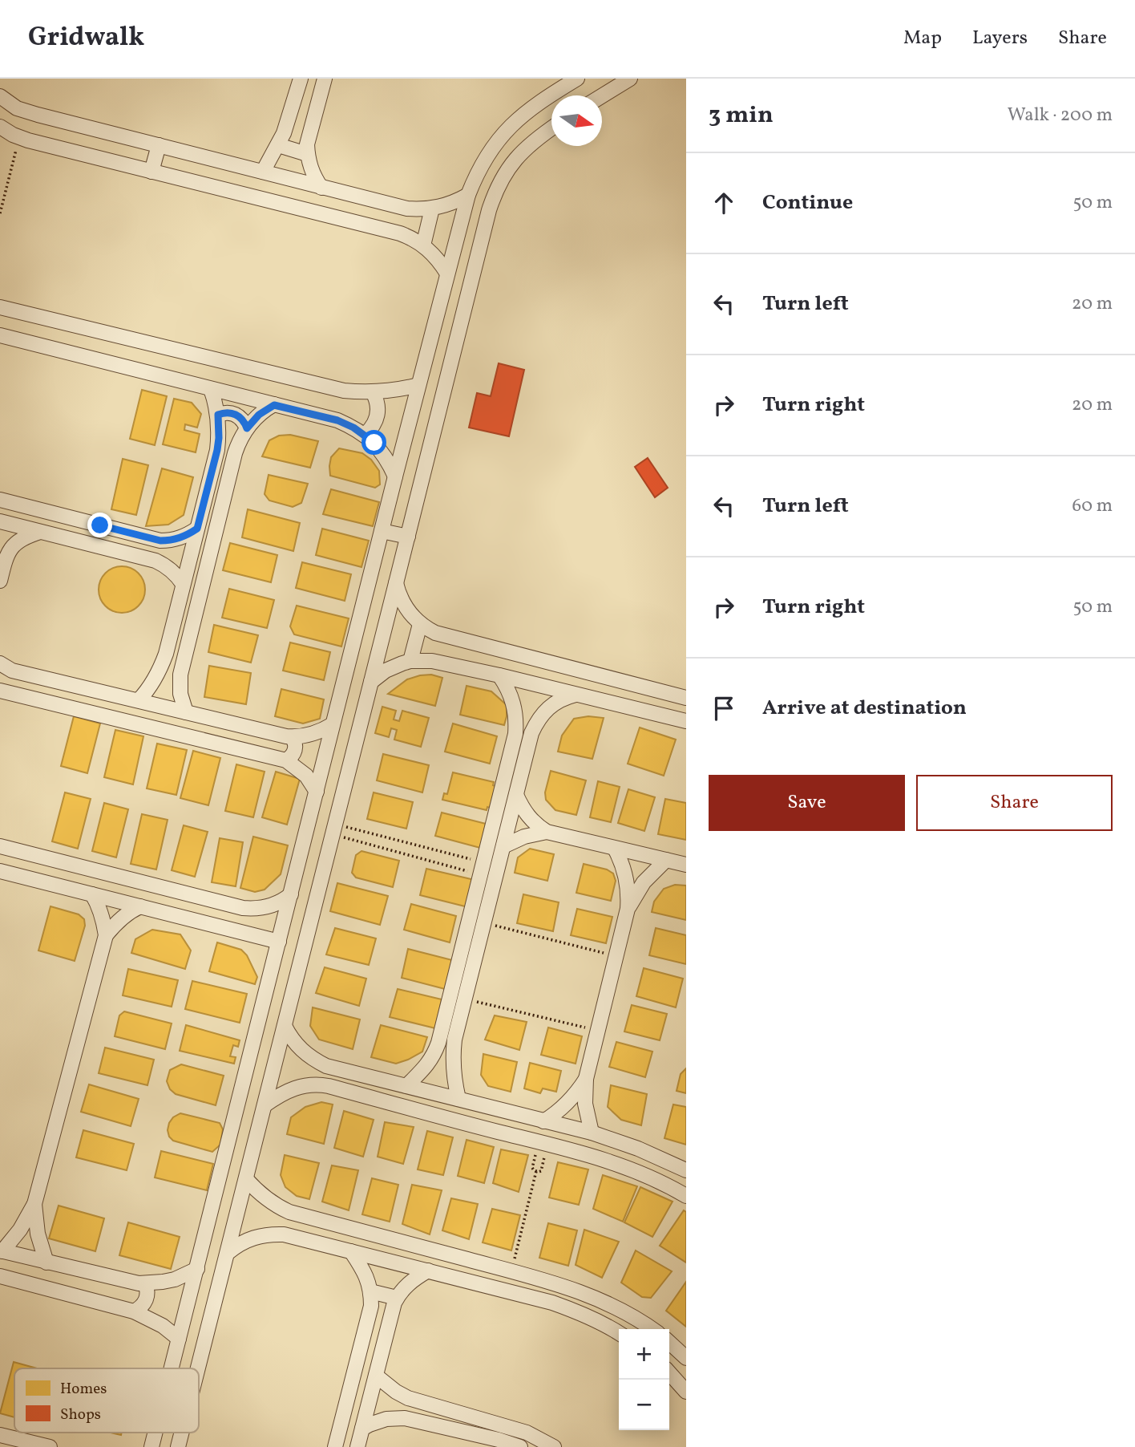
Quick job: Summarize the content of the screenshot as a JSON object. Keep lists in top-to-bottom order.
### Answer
{
  "legend": ["Homes", "Shops"],
  "north": "right",
  "page": {
    "header": "Gridwalk",
    "nav": ["Map", "Layers", "Share"],
    "heading": ["3 min", "Walk · 200 m"],
    "list": [
      ["Continue", "50 m"],
      ["Turn left", "20 m"],
      ["Turn right", "20 m"],
      ["Turn left", "60 m"],
      ["Turn right", "50 m"],
      "Arrive at destination"
    ],
    "buttons": ["Save", "Share"],
    "map_buttons": ["+", "−"]
  }
}
